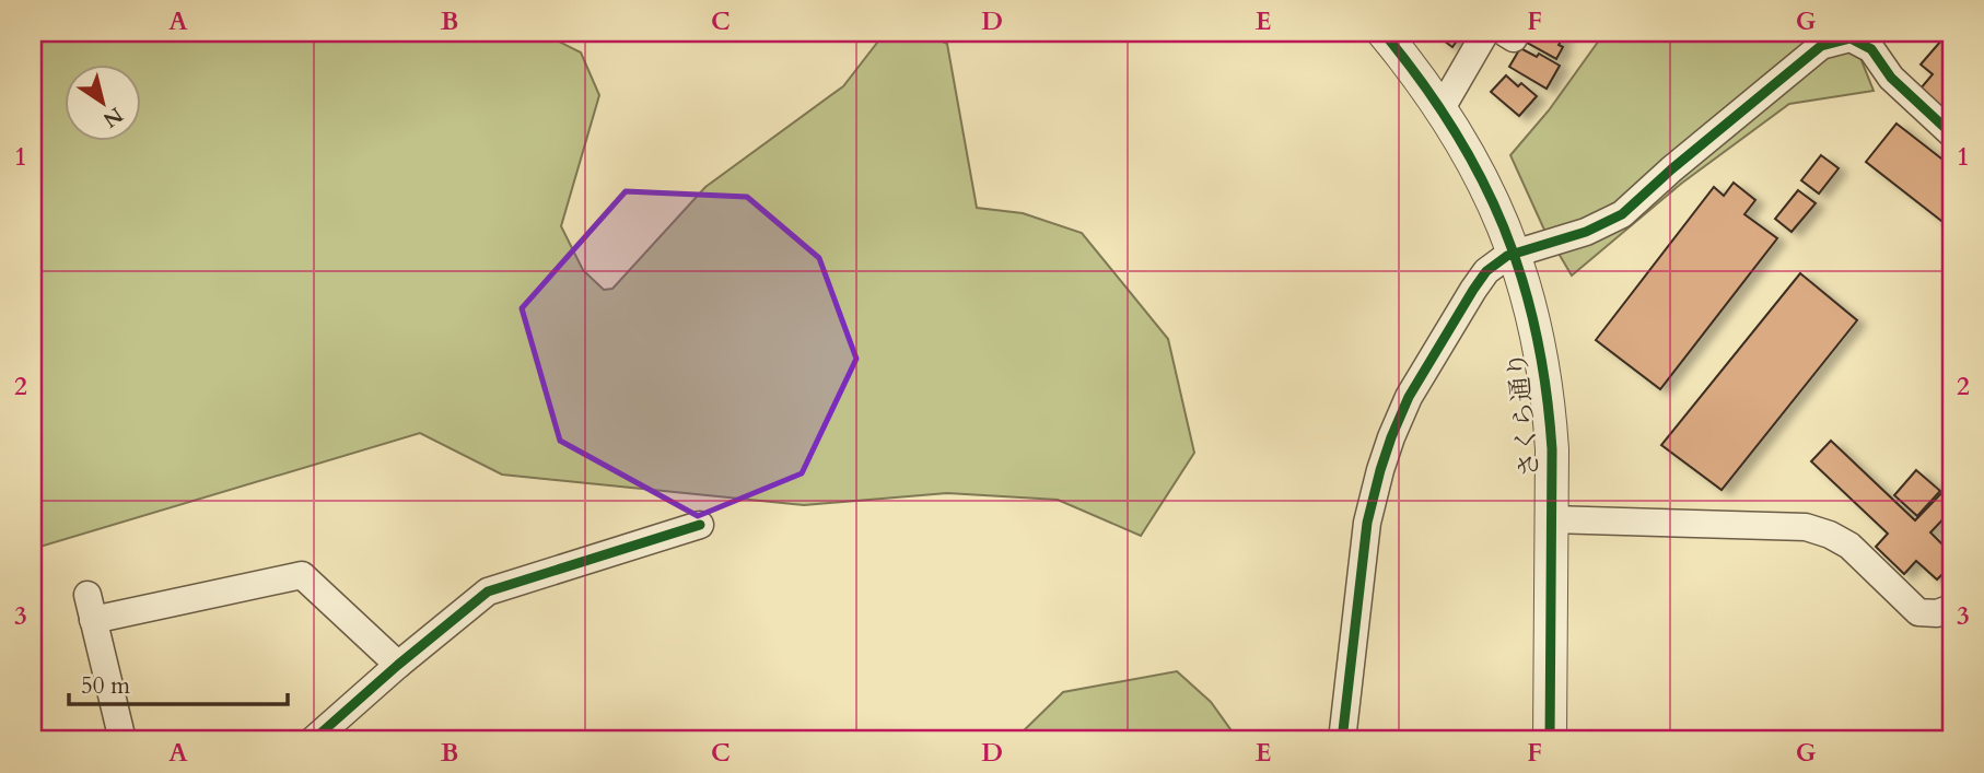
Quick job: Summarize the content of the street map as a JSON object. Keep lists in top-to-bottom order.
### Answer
{
  "streets": {
    "street": ["さくら通り"]
  },
  "scale_bar": "50 m",
  "north": "bottom right",
  "grid": {
    "columns": [
      "A",
      "B",
      "C",
      "D",
      "E",
      "F",
      "G"
    ],
    "rows": ["1", "2", "3"]
  }
}
